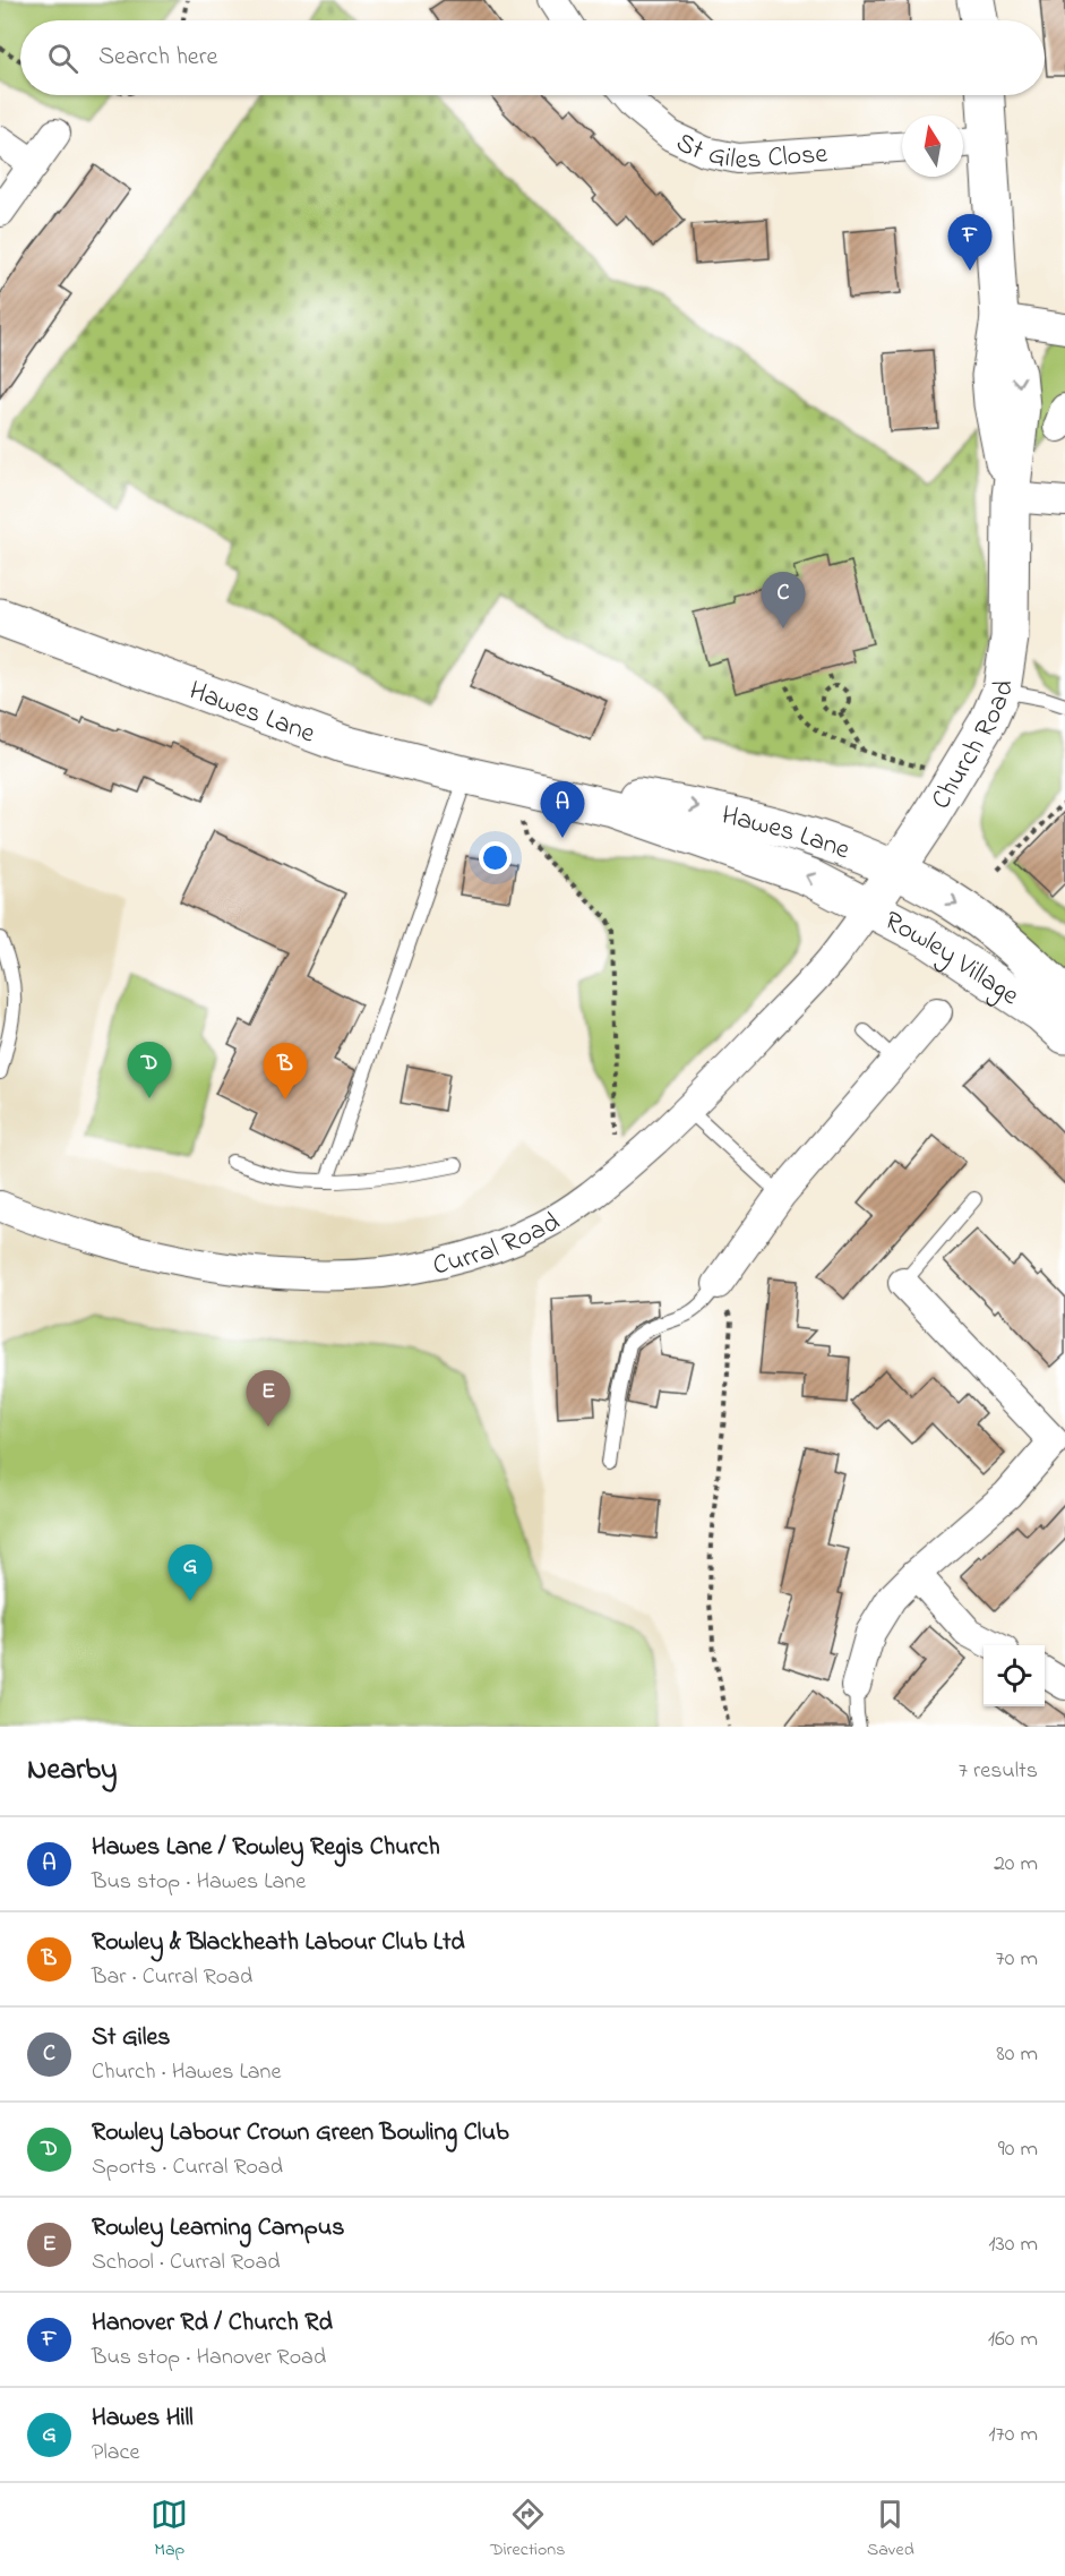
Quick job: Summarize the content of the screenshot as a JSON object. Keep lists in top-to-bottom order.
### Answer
{
  "streets": {
    "main road": ["Hawes Lane", "Church Road", "Rowley Village"],
    "street": ["St Giles Close", "Curral Road"]
  },
  "crossings": [
    ["Hawes Lane", "Church Road"],
    ["Hawes Lane", "Rowley Village"],
    ["Hawes Lane", "Curral Road"],
    ["Church Road", "Rowley Village"],
    ["Church Road", "Curral Road"],
    ["Rowley Village", "Curral Road"]
  ],
  "north": "top",
  "page": {
    "search": "Search here",
    "pins": [
      "F",
      "C",
      "A",
      "D",
      "B",
      "E",
      "G"
    ],
    "heading": ["Nearby", "7 results"],
    "list": [
      {
        "mark": "A",
        "name": "Hawes Lane / Rowley Regis Church",
        "note": "Bus stop · Hawes Lane",
        "value": "20 m"
      },
      {
        "mark": "B",
        "name": "Rowley & Blackheath Labour Club Ltd",
        "note": "Bar · Curral Road",
        "value": "70 m"
      },
      {
        "mark": "C",
        "name": "St Giles",
        "note": "Church · Hawes Lane",
        "value": "80 m"
      },
      {
        "mark": "D",
        "name": "Rowley Labour Crown Green Bowling Club",
        "note": "Sports · Curral Road",
        "value": "90 m"
      },
      {
        "mark": "E",
        "name": "Rowley Learning Campus",
        "note": "School · Curral Road",
        "value": "130 m"
      },
      {
        "mark": "F",
        "name": "Hanover Rd / Church Rd",
        "note": "Bus stop · Hanover Road",
        "value": "160 m"
      },
      {
        "mark": "G",
        "name": "Hawes Hill",
        "note": "Place",
        "value": "170 m"
      }
    ],
    "nav": ["Map", "Directions", "Saved"]
  }
}
